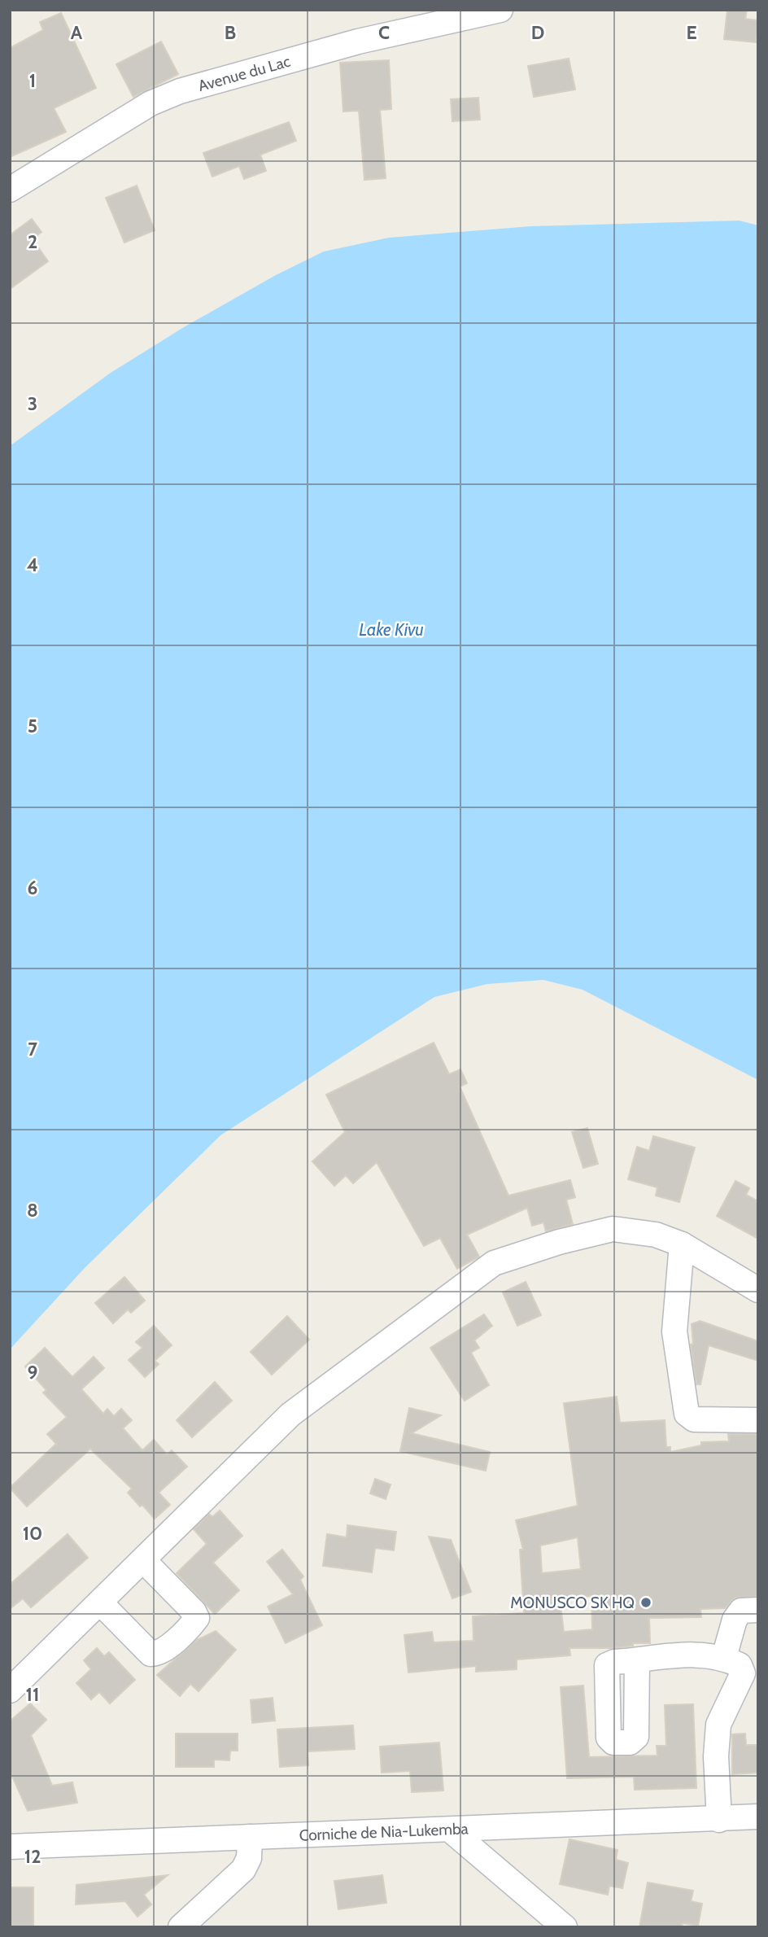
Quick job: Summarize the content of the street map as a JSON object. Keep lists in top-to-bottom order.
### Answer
{
  "streets": {
    "street": ["Avenue du Lac", "Corniche de Nia-Lukemba"]
  },
  "water": ["Lake Kivu"],
  "places": ["MONUSCO SK HQ"],
  "grid": {
    "columns": [
      "A",
      "B",
      "C",
      "D",
      "E"
    ],
    "rows": [
      "1",
      "2",
      "3",
      "4",
      "5",
      "6",
      "7",
      "8",
      "9",
      "10",
      "11",
      "12"
    ]
  }
}
